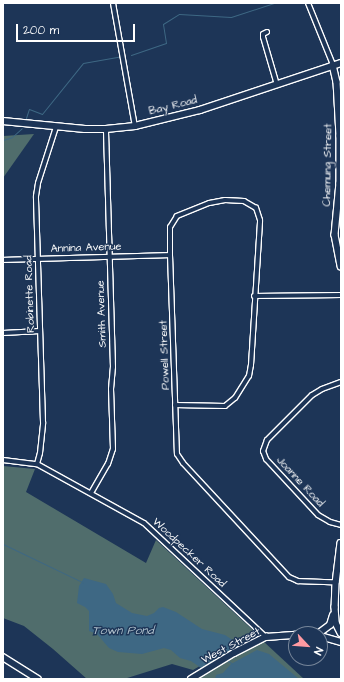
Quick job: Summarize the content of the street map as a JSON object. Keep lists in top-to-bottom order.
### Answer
{
  "streets": {
    "street": [
      "Bay Road",
      "Chemung Street",
      "Annina Avenue",
      "Robinette Road",
      "Smith Avenue",
      "Powell Street",
      "Joanne Road",
      "Woodpecker Road",
      "West Street"
    ]
  },
  "crossings": [
    ["Bay Road", "Chemung Street"],
    ["Bay Road", "Robinette Road"],
    ["Bay Road", "Smith Avenue"],
    ["Annina Avenue", "Robinette Road"],
    ["Annina Avenue", "Smith Avenue"],
    ["Annina Avenue", "Powell Street"],
    ["Robinette Road", "Woodpecker Road"],
    ["Smith Avenue", "Woodpecker Road"],
    ["Woodpecker Road", "West Street"]
  ],
  "water": ["Town Pond"],
  "scale_bar": "200 m",
  "north": "bottom right"
}
